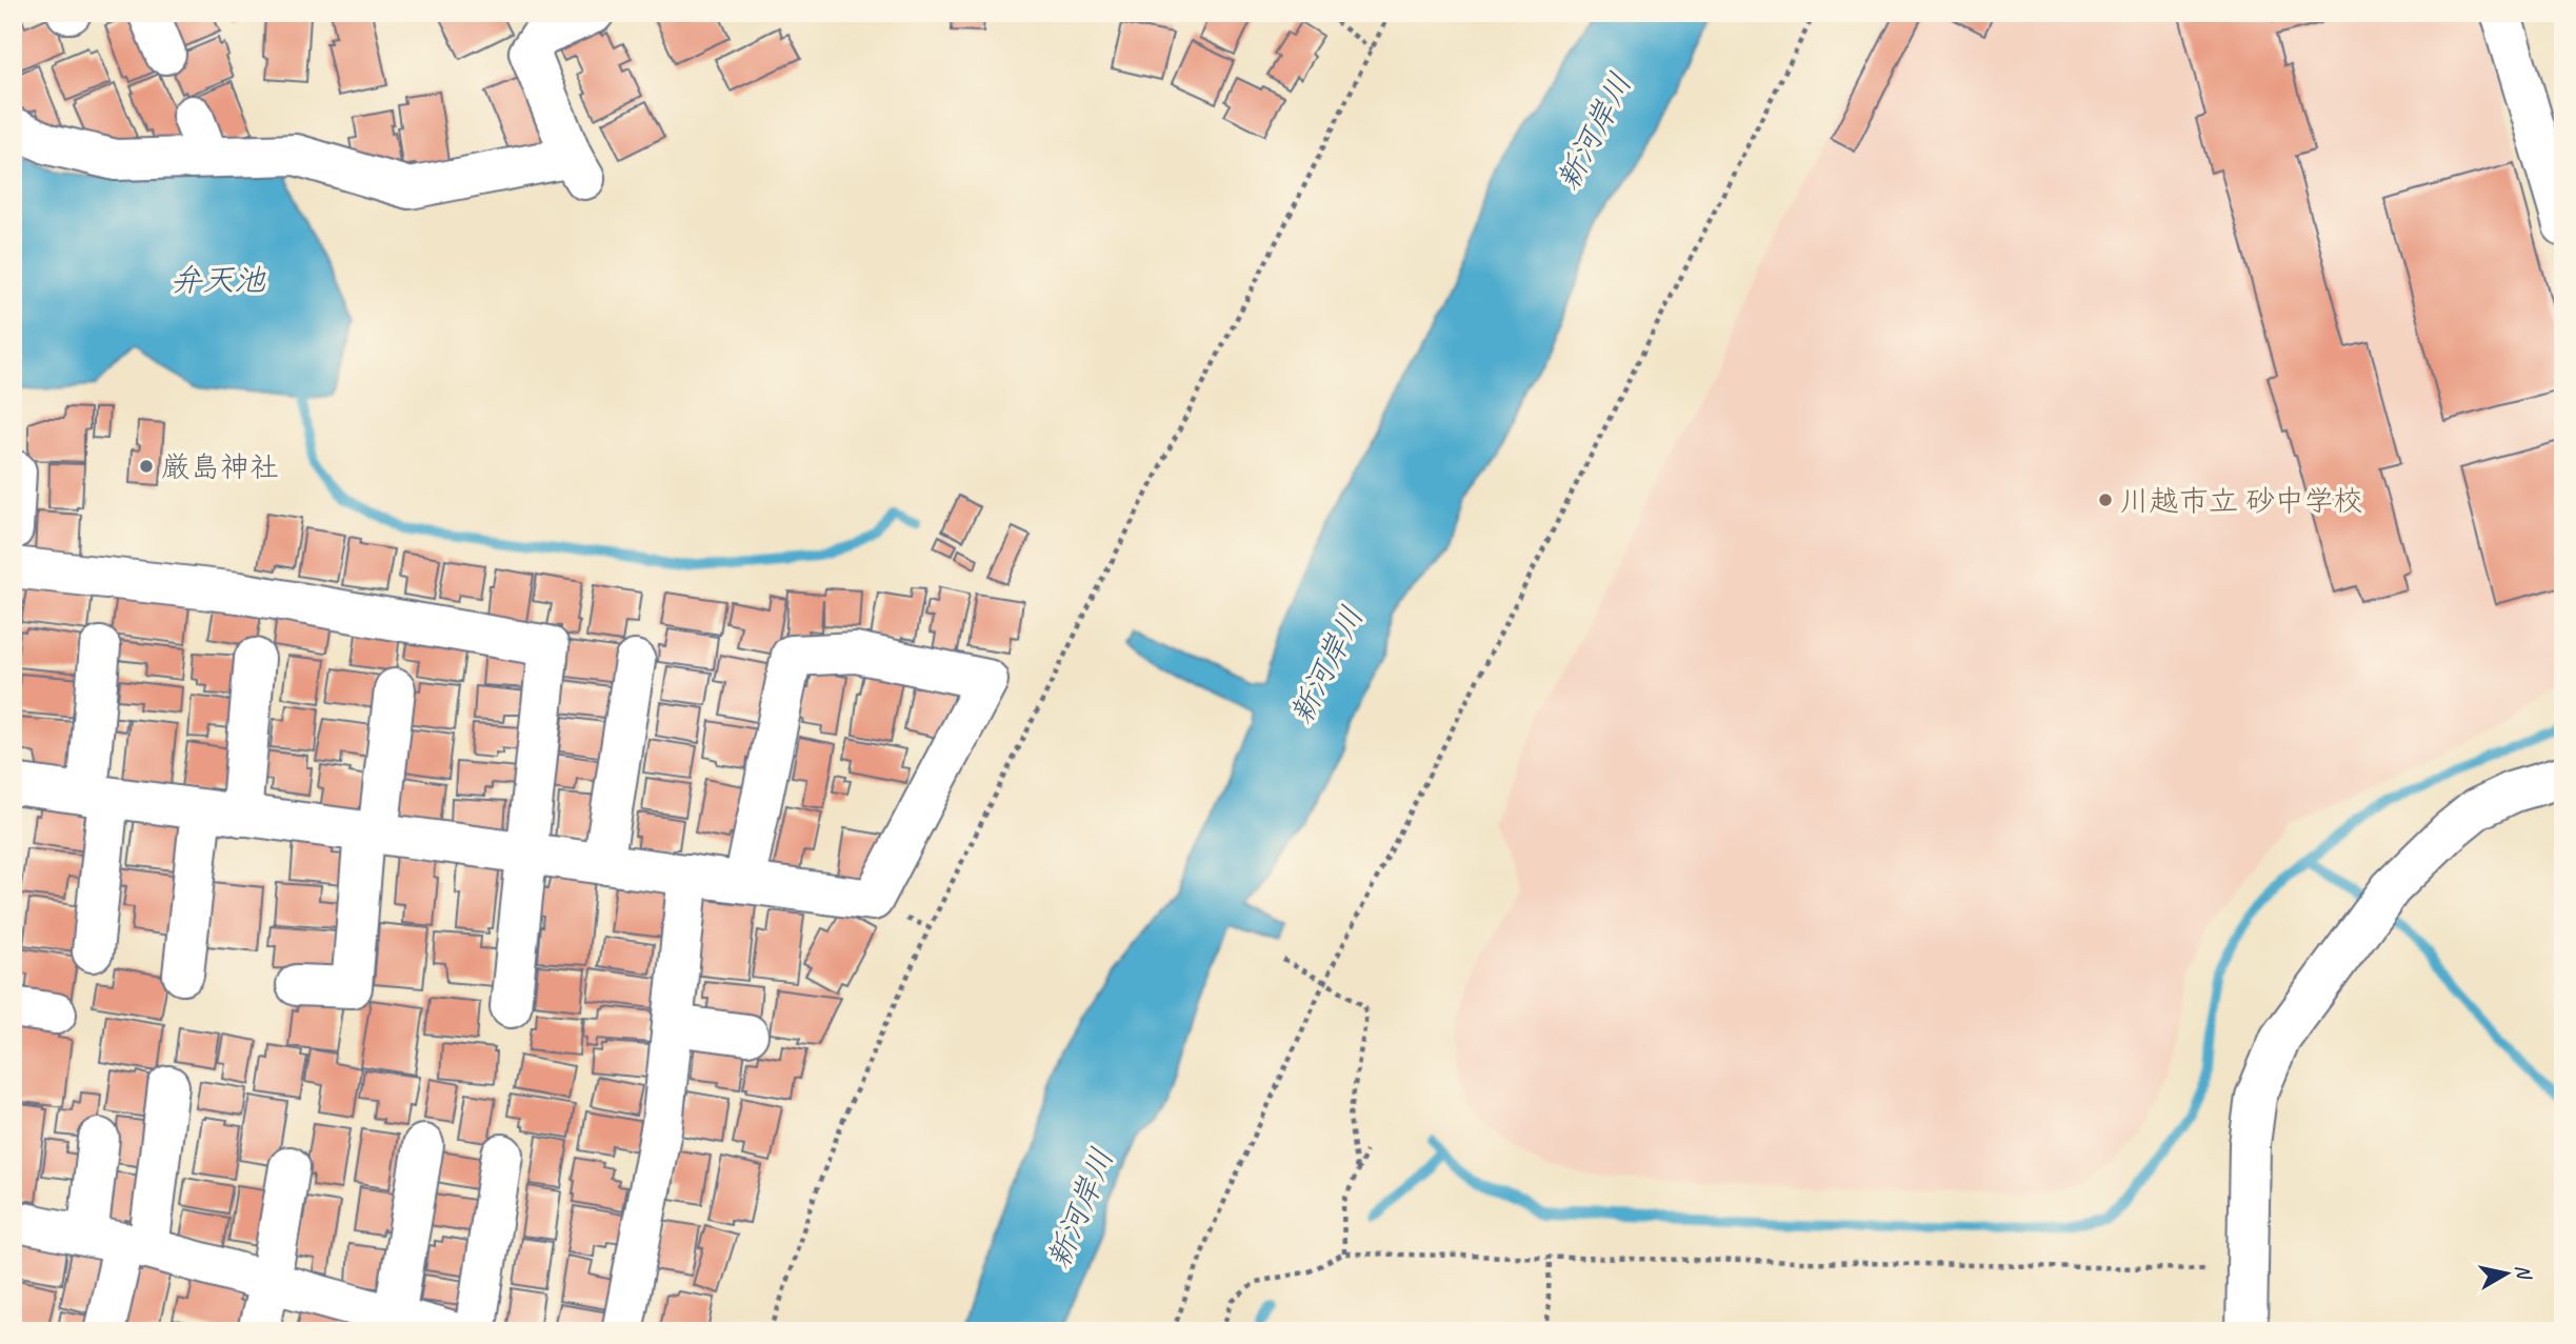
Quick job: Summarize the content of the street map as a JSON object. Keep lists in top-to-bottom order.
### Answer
{
  "water": ["新河岸川", "弁天池"],
  "places": ["厳島神社", "川越市立 砂中学校"],
  "north": "right"
}
